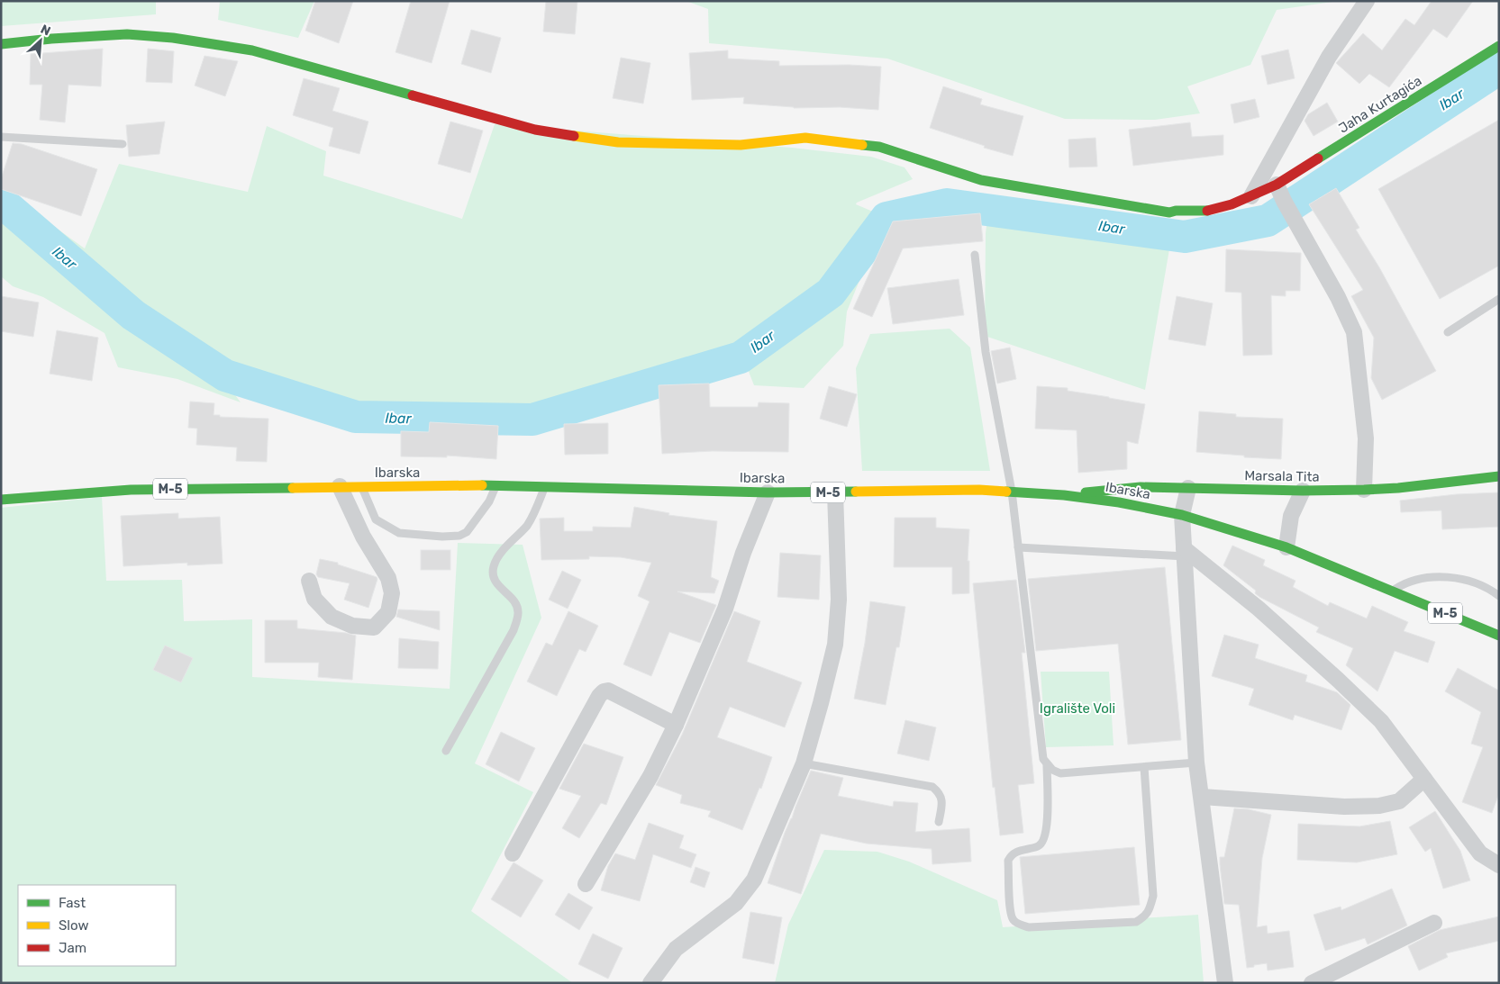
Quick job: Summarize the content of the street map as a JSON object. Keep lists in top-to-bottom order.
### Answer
{
  "streets": {
    "street": [
      "Jaha Kurtagića",
      "Ibarska",
      "Marsala Tita",
      "M-5"
    ]
  },
  "crossings": [
    ["Ibarska", "Marsala Tita"]
  ],
  "water": ["Ibar"],
  "parks": ["Igralište Voli"],
  "legend": ["Fast", "Slow", "Jam"],
  "north": "top right"
}
